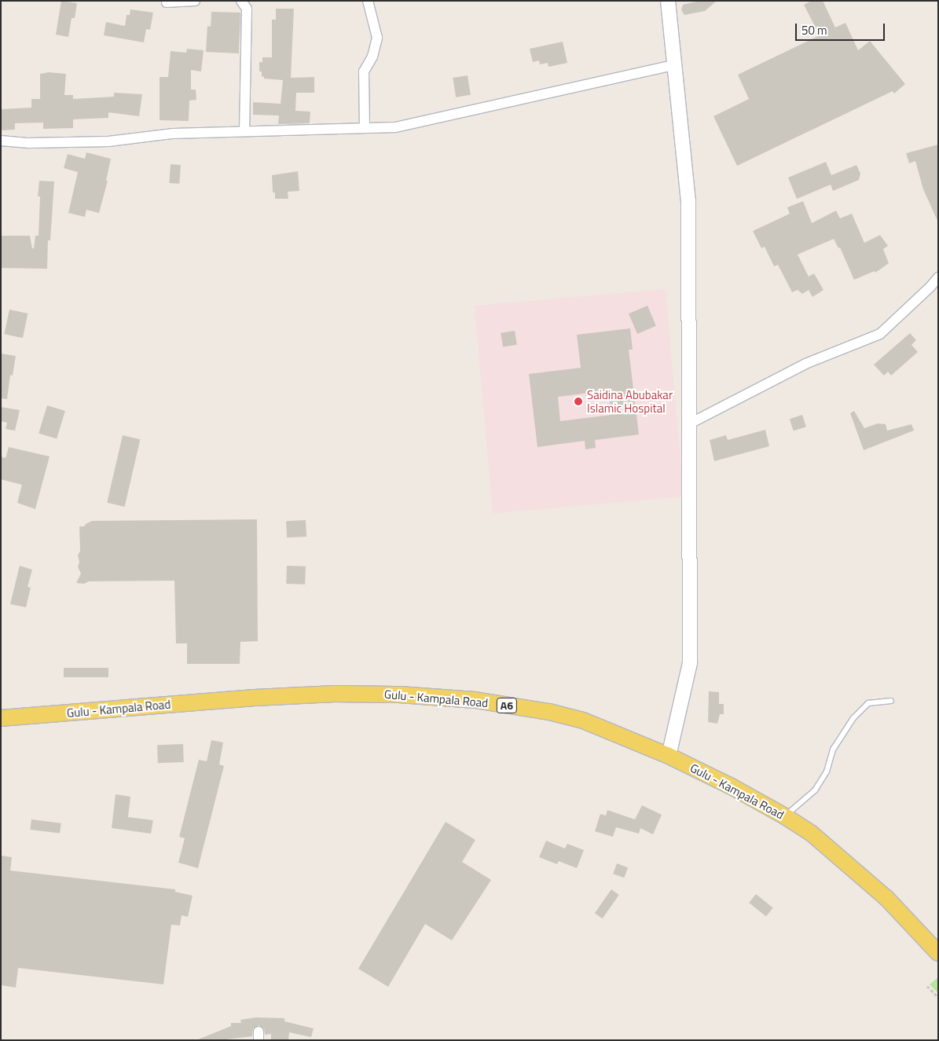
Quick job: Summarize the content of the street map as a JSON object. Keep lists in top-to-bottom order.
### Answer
{
  "streets": {
    "main road": ["Gulu - Kampala Road", "A6"]
  },
  "places": ["Saidina Abubakar Islamic Hospital"],
  "scale_bar": "50 m"
}
